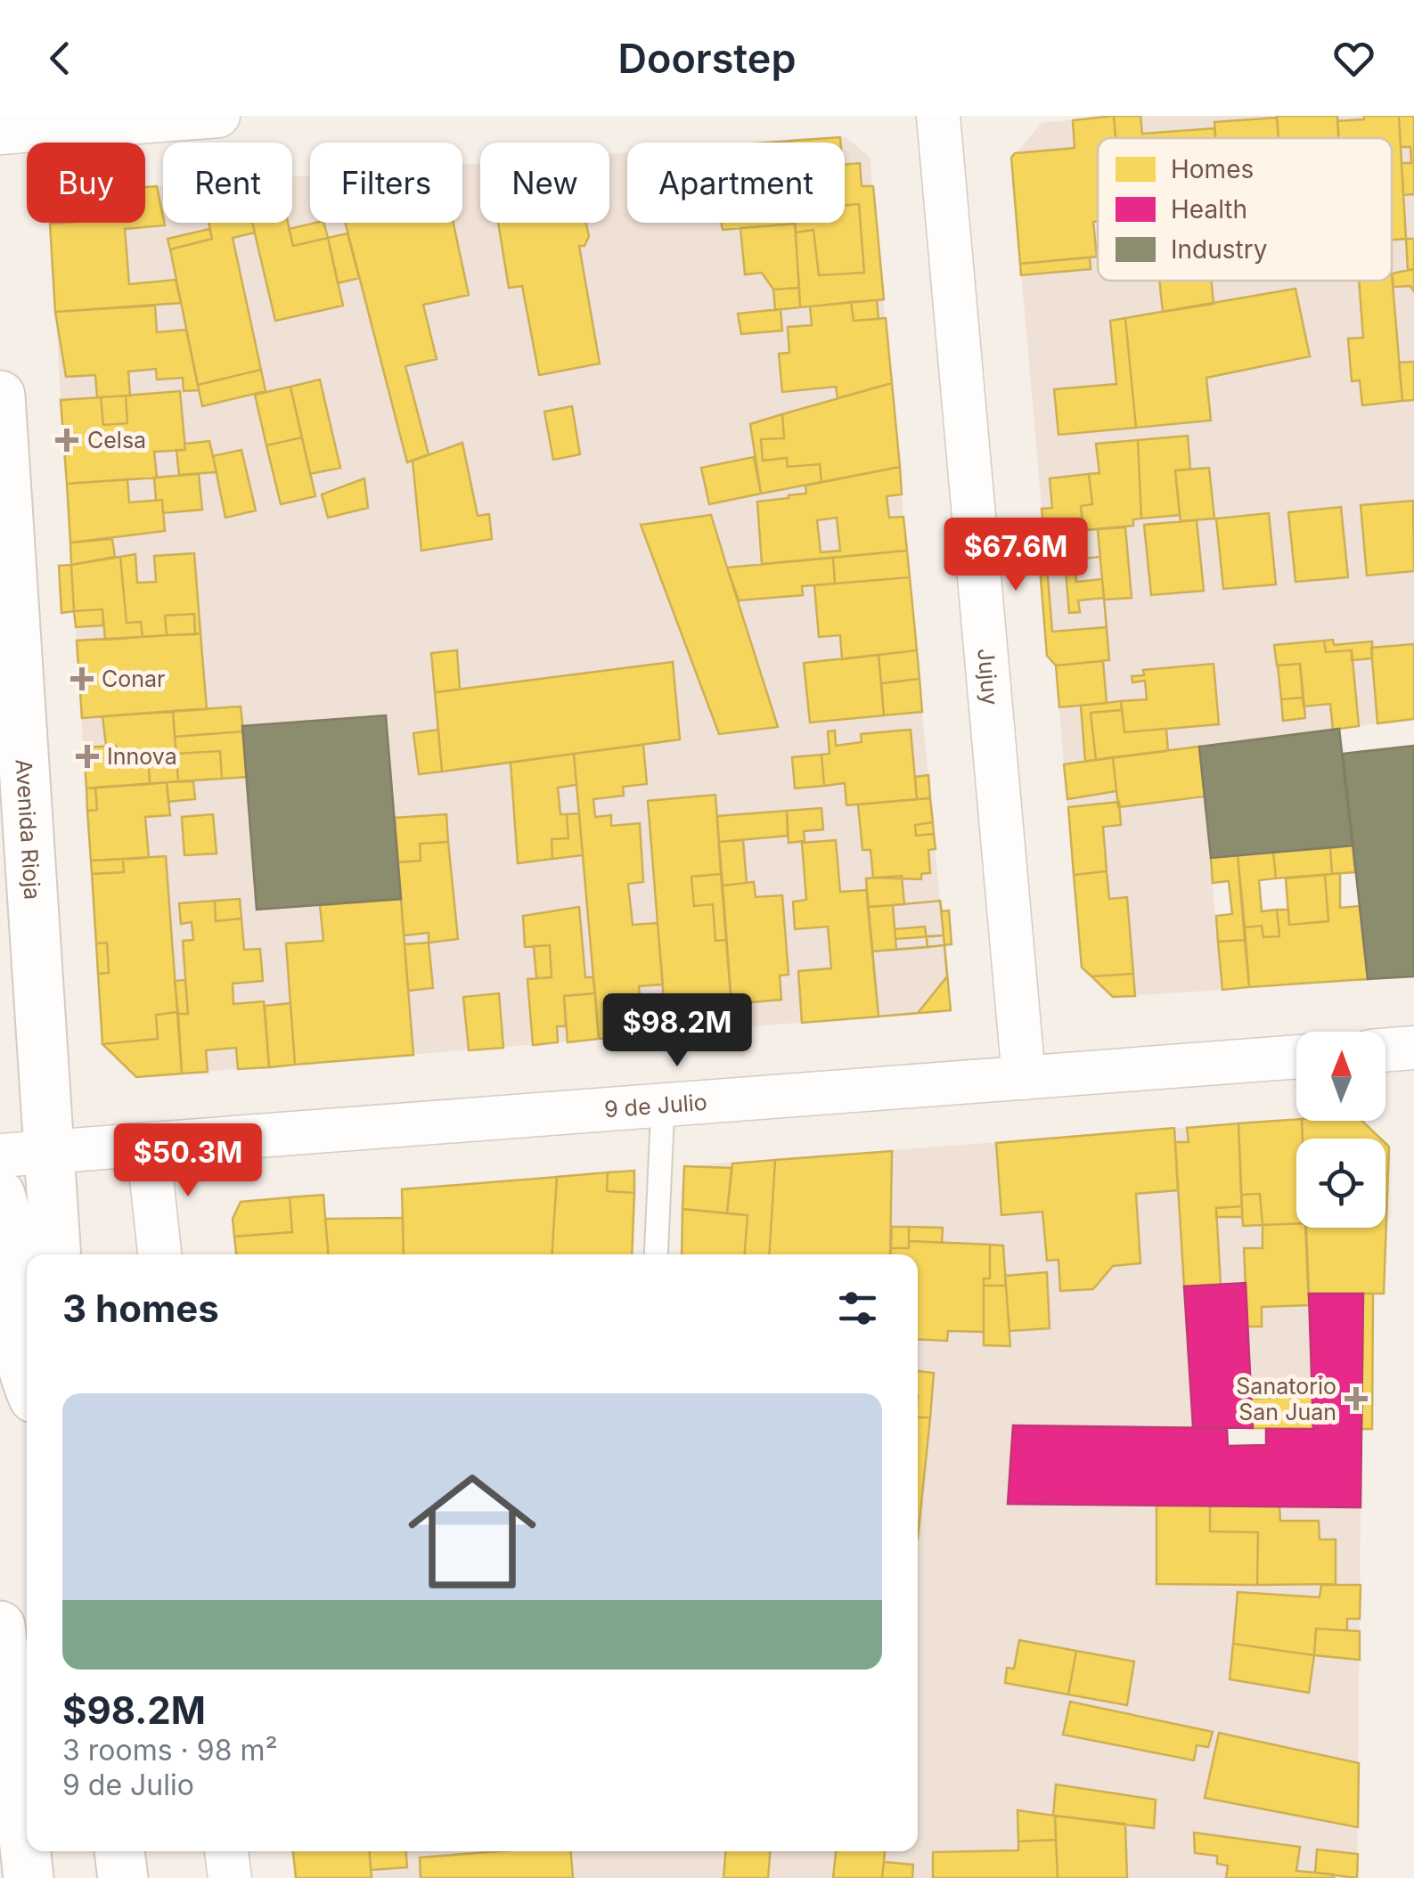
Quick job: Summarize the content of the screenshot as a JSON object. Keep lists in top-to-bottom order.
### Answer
{
  "streets": {
    "main road": ["Avenida Rioja"],
    "street": ["Jujuy", "9 de Julio"]
  },
  "crossings": [
    ["Jujuy", "9 de Julio"],
    ["Avenida Rioja", "9 de Julio"]
  ],
  "places": {
    "health": [
      "Celsa",
      "Conar",
      "Innova",
      "Sanatorio San Juan"
    ]
  },
  "legend": ["Homes", "Health", "Industry"],
  "north": "top",
  "page": {
    "header": "Doorstep",
    "chip": [
      "Buy",
      "Rent",
      "Filters",
      "New",
      "Apartment"
    ],
    "price": ["$67.6M", "$98.2M", "$50.3M"],
    "heading": "3 homes",
    "list": [
      {
        "name": "$98.2M",
        "note": "3 rooms · 98 m² · 9 de Julio"
      }
    ]
  }
}
